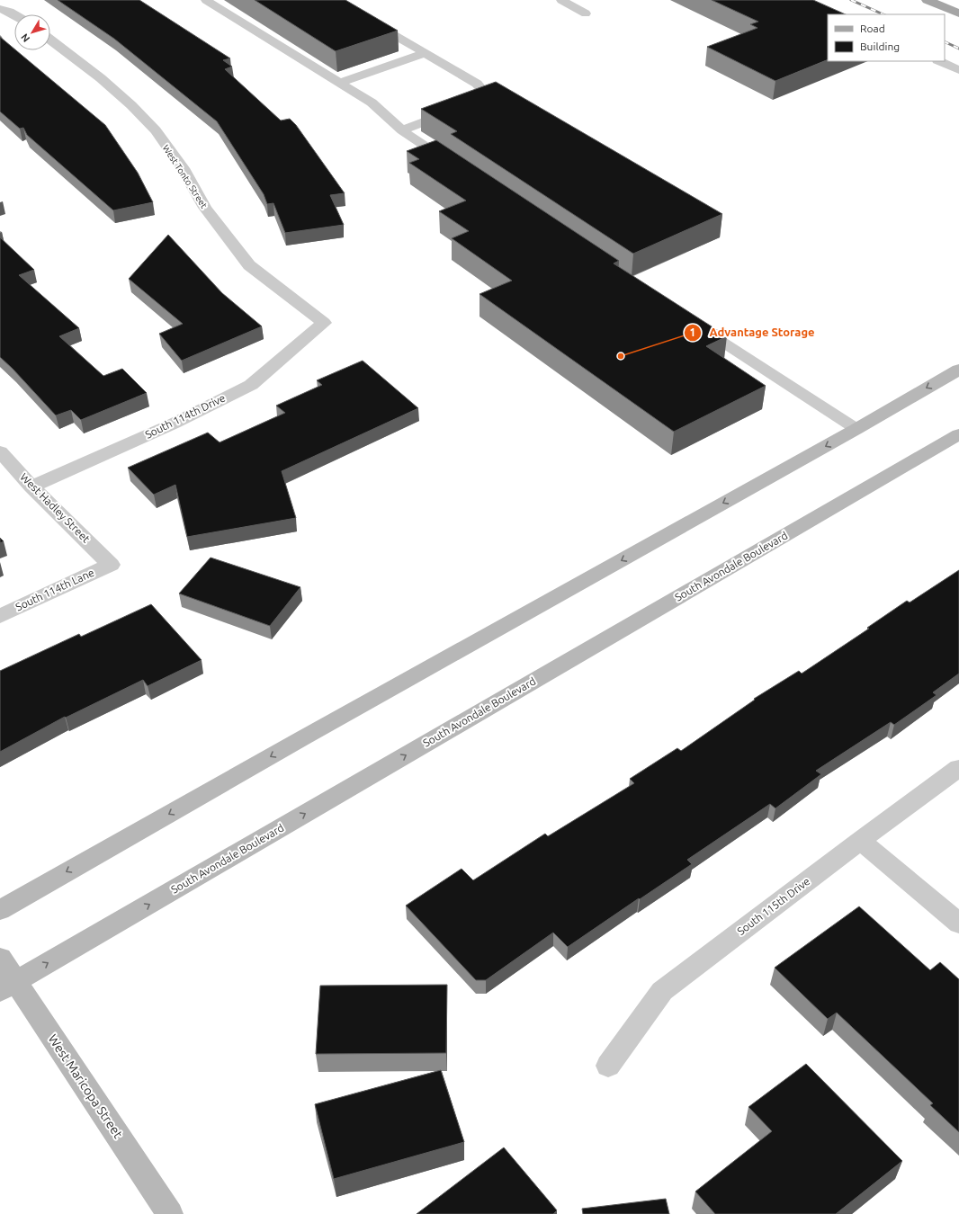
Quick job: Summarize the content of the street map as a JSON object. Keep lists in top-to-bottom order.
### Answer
{
  "streets": {
    "main road": ["South Avondale Boulevard", "West Maricopa Street"],
    "street": [
      "West Tonto Street",
      "South 114th Drive",
      "West Hadley Street",
      "South 114th Lane",
      "South 115th Drive"
    ]
  },
  "crossings": [
    ["West Tonto Street", "South 114th Drive"],
    ["South 114th Drive", "West Hadley Street"],
    ["West Hadley Street", "South 114th Lane"],
    ["South Avondale Boulevard", "West Maricopa Street"]
  ],
  "places": ["Advantage Storage"],
  "legend": ["Road", "Building"],
  "north": "bottom left"
}
